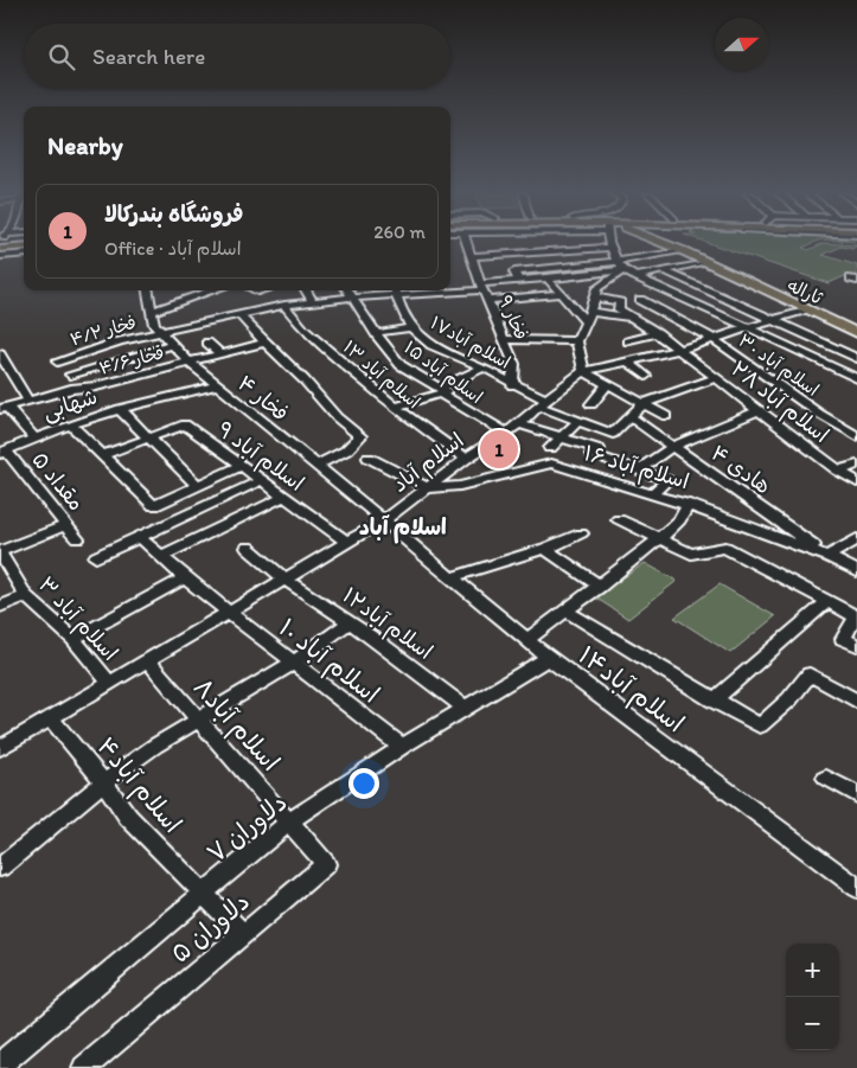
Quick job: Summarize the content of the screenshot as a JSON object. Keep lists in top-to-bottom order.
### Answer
{
  "streets": {
    "main road": ["ثاراله"],
    "street": [
      "فخار ۹",
      "فخار ۴/۲",
      "اسلام آباد۱۷",
      "فخار ۴/۶",
      "اسلام آباد ۳۰",
      "اسلام آباد ۱۵",
      "اسلام آباد ۱۳",
      "فخار ۴",
      "اسلام آباد ۲۸",
      "شهابی",
      "اسلام آباد ۹",
      "اسلام آباد",
      "اسلام آباد ۱۶",
      "هادی ۴",
      "مقداد ۵",
      "اسلام آباد ۳",
      "اسلام آباد۱۲",
      "اسلام آباد ۱۰",
      "اسلام آباد۱۴",
      "اسلام آباد۸",
      "اسلام آباد۴",
      "دلاوران ۷",
      "دلاوران ۵"
    ]
  },
  "crossings": [
    ["ثاراله", "اسلام آباد"],
    ["فخار ۹", "فخار ۴/۲"],
    ["فخار ۹", "اسلام آباد۱۷"],
    ["فخار ۴/۲", "اسلام آباد۱۷"],
    ["فخار ۴/۲", "اسلام آباد ۱۵"],
    ["فخار ۴/۲", "اسلام آباد ۱۳"],
    ["فخار ۴/۲", "فخار ۴"],
    ["اسلام آباد۱۷", "اسلام آباد"],
    ["اسلام آباد۱۷", "هادی ۴"],
    ["فخار ۴/۶", "فخار ۴"],
    ["اسلام آباد ۳۰", "اسلام آباد"],
    ["اسلام آباد ۱۵", "اسلام آباد"],
    ["اسلام آباد ۱۳", "اسلام آباد"],
    ["فخار ۴", "شهابی"],
    ["فخار ۴", "اسلام آباد"],
    ["فخار ۴", "اسلام آباد۱۴"],
    ["اسلام آباد ۲۸", "اسلام آباد"],
    ["شهابی", "مقداد ۵"],
    ["اسلام آباد ۹", "اسلام آباد"],
    ["اسلام آباد", "اسلام آباد ۱۶"],
    ["اسلام آباد", "اسلام آباد ۳"],
    ["اسلام آباد", "اسلام آباد۱۲"],
    ["اسلام آباد", "اسلام آباد ۱۰"],
    ["اسلام آباد", "اسلام آباد۱۴"],
    ["اسلام آباد", "اسلام آباد۸"],
    ["اسلام آباد", "اسلام آباد۴"],
    ["اسلام آباد ۱۶", "هادی ۴"],
    ["اسلام آباد۱۲", "دلاوران ۷"],
    ["اسلام آباد ۱۰", "دلاوران ۷"],
    ["اسلام آباد۱۴", "دلاوران ۷"],
    ["اسلام آباد۸", "دلاوران ۷"],
    ["اسلام آباد۸", "دلاوران ۵"],
    ["اسلام آباد۴", "دلاوران ۷"],
    ["اسلام آباد۴", "دلاوران ۵"],
    ["دلاوران ۷", "دلاوران ۵"]
  ],
  "districts": ["اسلام آباد"],
  "north": "right",
  "page": {
    "search": "Search here",
    "heading": "Nearby",
    "list": [
      {
        "mark": "1",
        "name": "فروشگاه بندرکالا",
        "note": "Office · اسلام آباد",
        "value": "260 m"
      }
    ],
    "pins": "1",
    "map_buttons": ["+", "−"]
  }
}
